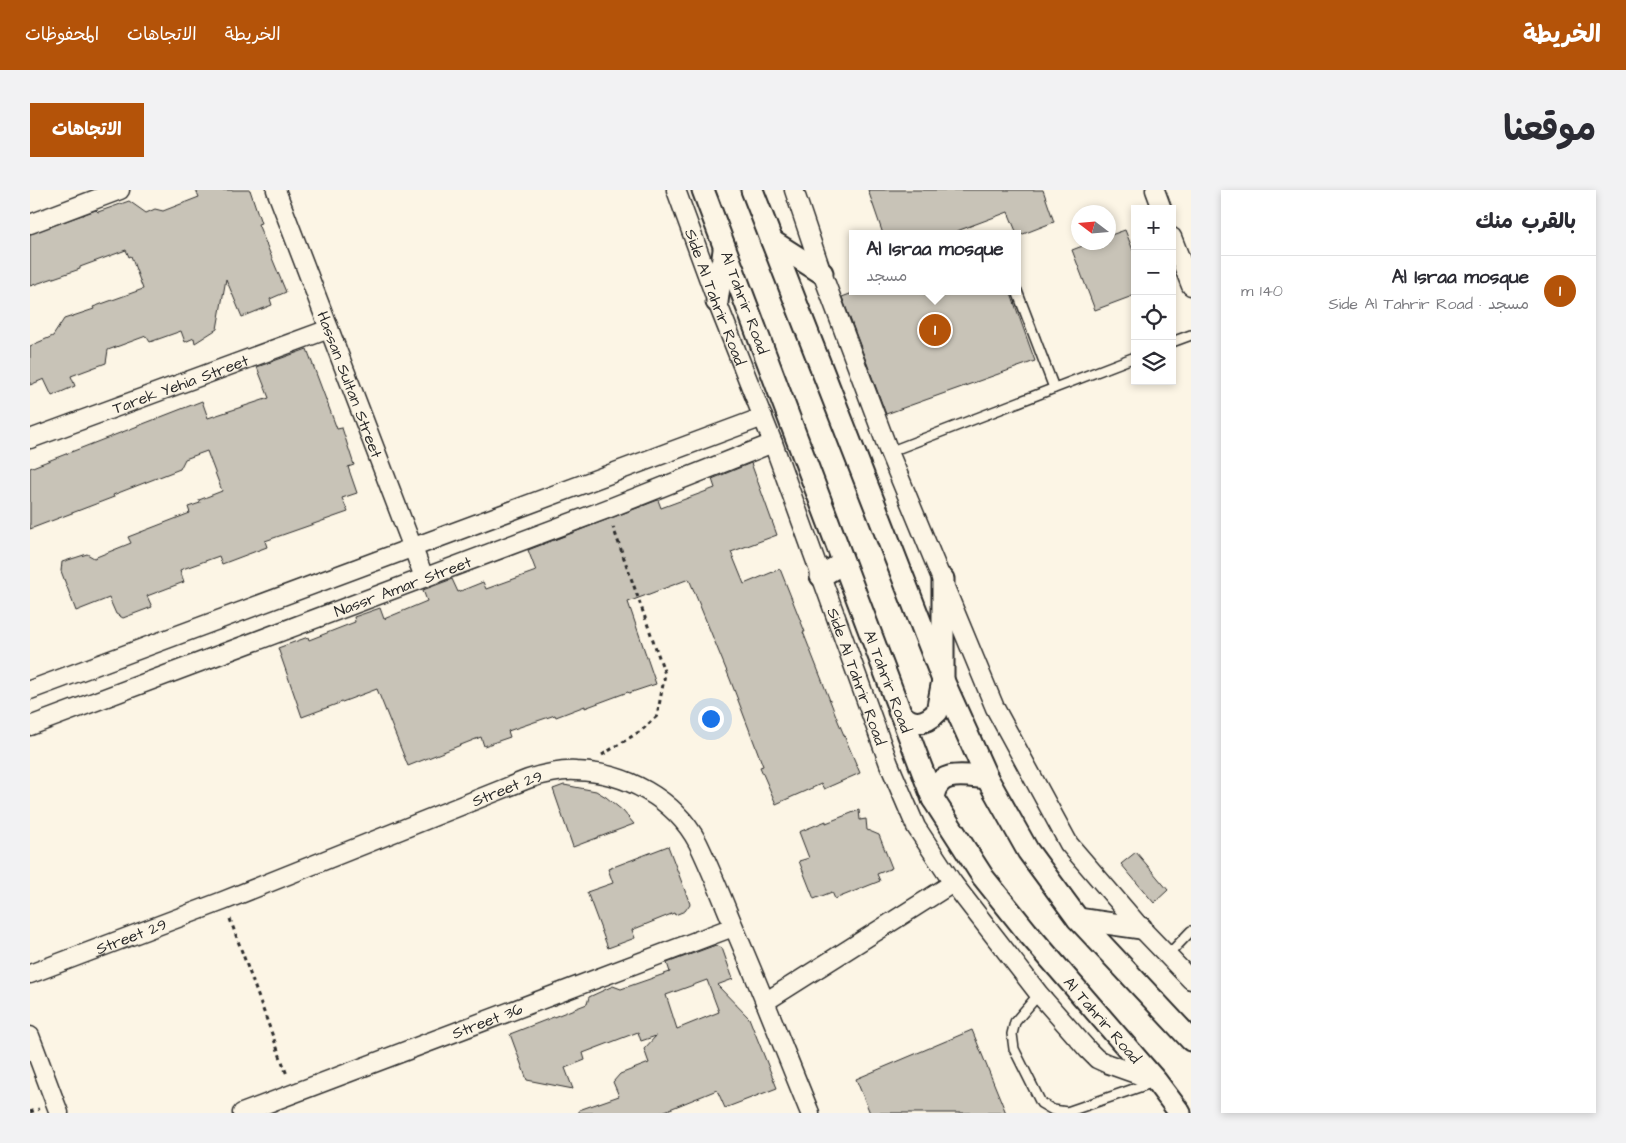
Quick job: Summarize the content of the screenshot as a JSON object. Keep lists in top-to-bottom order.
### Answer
{
  "streets": {
    "street": [
      "Side Al Tahrir Road",
      "Al Tahrir Road",
      "Tarek Yehia Street",
      "Hassan Sultan Street",
      "Nassr Amar Street",
      "Street 29",
      "Street 36"
    ]
  },
  "crossings": [
    ["Side Al Tahrir Road", "Al Tahrir Road"],
    ["Side Al Tahrir Road", "Nassr Amar Street"],
    ["Tarek Yehia Street", "Hassan Sultan Street"],
    ["Hassan Sultan Street", "Nassr Amar Street"],
    ["Street 29", "Street 36"]
  ],
  "north": "left",
  "page": {
    "header": "الخريطة",
    "nav": ["الخريطة", "الاتجاهات", "المحفوظات"],
    "title": "موقعنا",
    "buttons": "الاتجاهات",
    "heading": "بالقرب منك",
    "map_buttons": ["+", "−"],
    "popup": ["Al Israa mosque", "مسجد"],
    "list": [
      {
        "mark": "1",
        "name": "Al Israa mosque",
        "note": "مسجد · Side Al Tahrir Road",
        "value": "140 m"
      }
    ],
    "pins": "1"
  }
}
